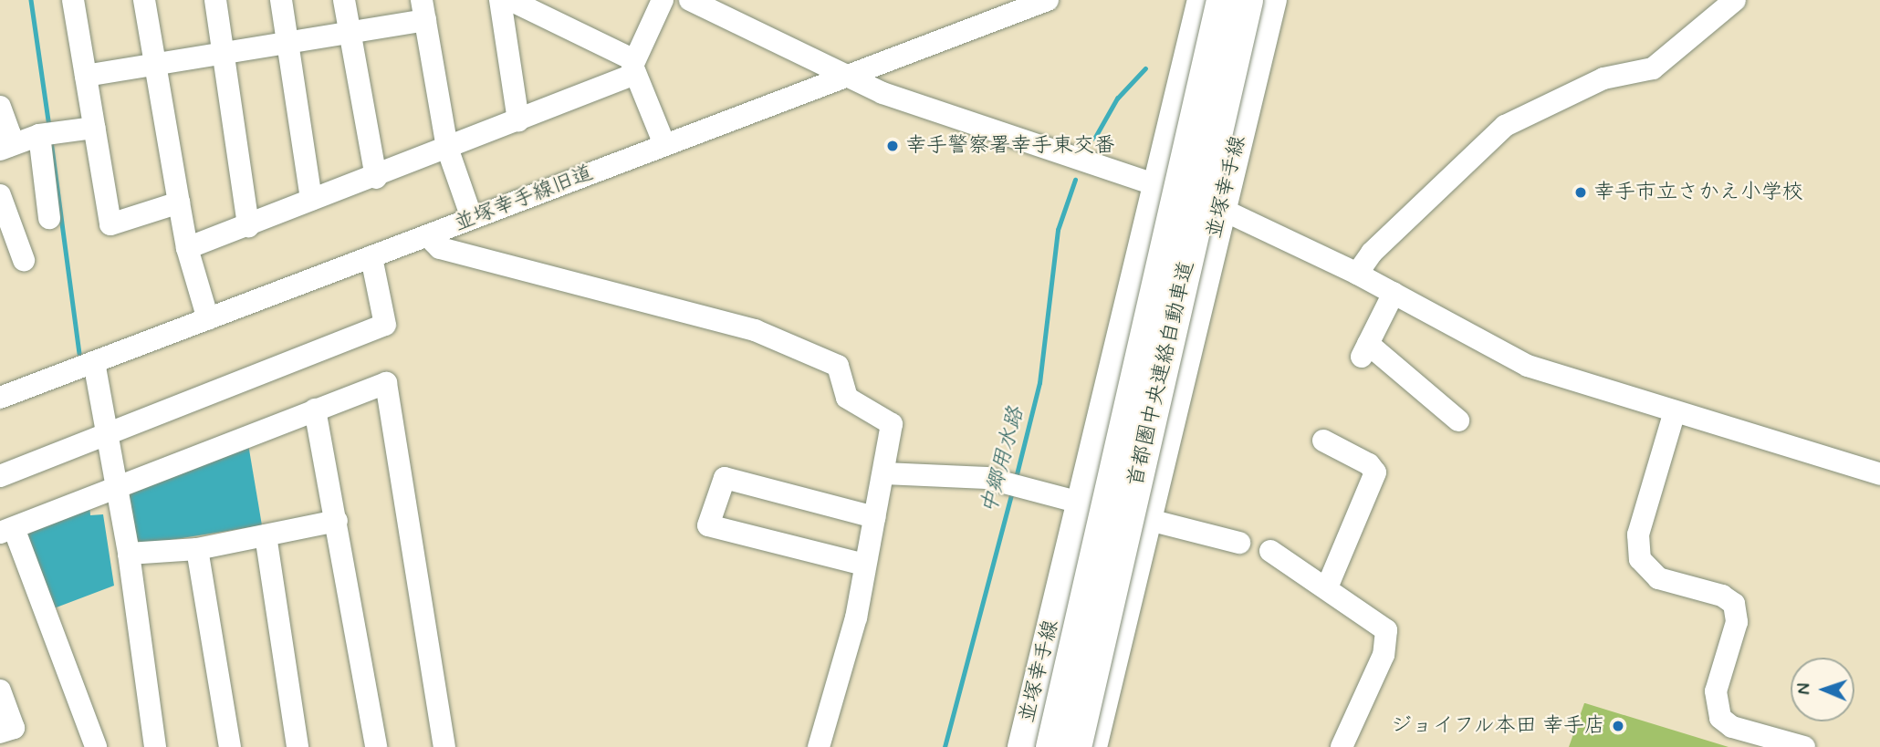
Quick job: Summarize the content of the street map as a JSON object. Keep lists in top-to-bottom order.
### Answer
{
  "streets": {
    "highway": ["首都圏中央連絡自動車道"],
    "main road": ["並塚幸手線"],
    "street": ["並塚幸手線旧道"]
  },
  "water": ["中郷用水路"],
  "places": ["幸手警察署幸手東交番", "幸手市立さかえ小学校", "ジョイフル本田 幸手店"],
  "north": "left"
}
